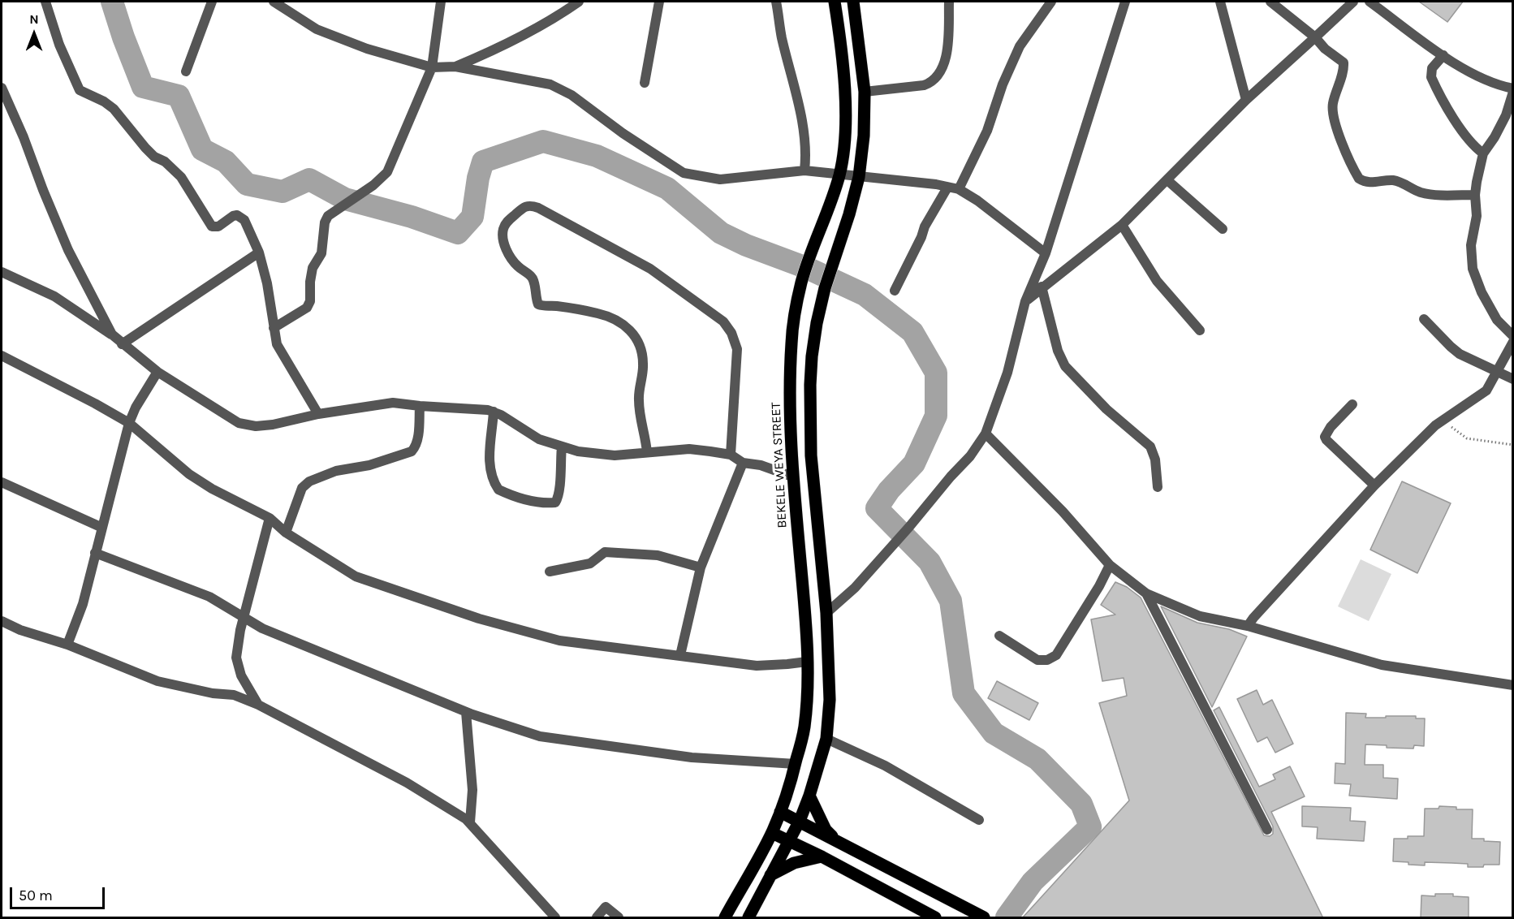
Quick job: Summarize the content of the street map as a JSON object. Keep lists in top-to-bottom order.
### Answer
{
  "streets": {
    "main road": ["BEKELE WEYA STREET"]
  },
  "scale_bar": "50 m",
  "north": "top"
}
